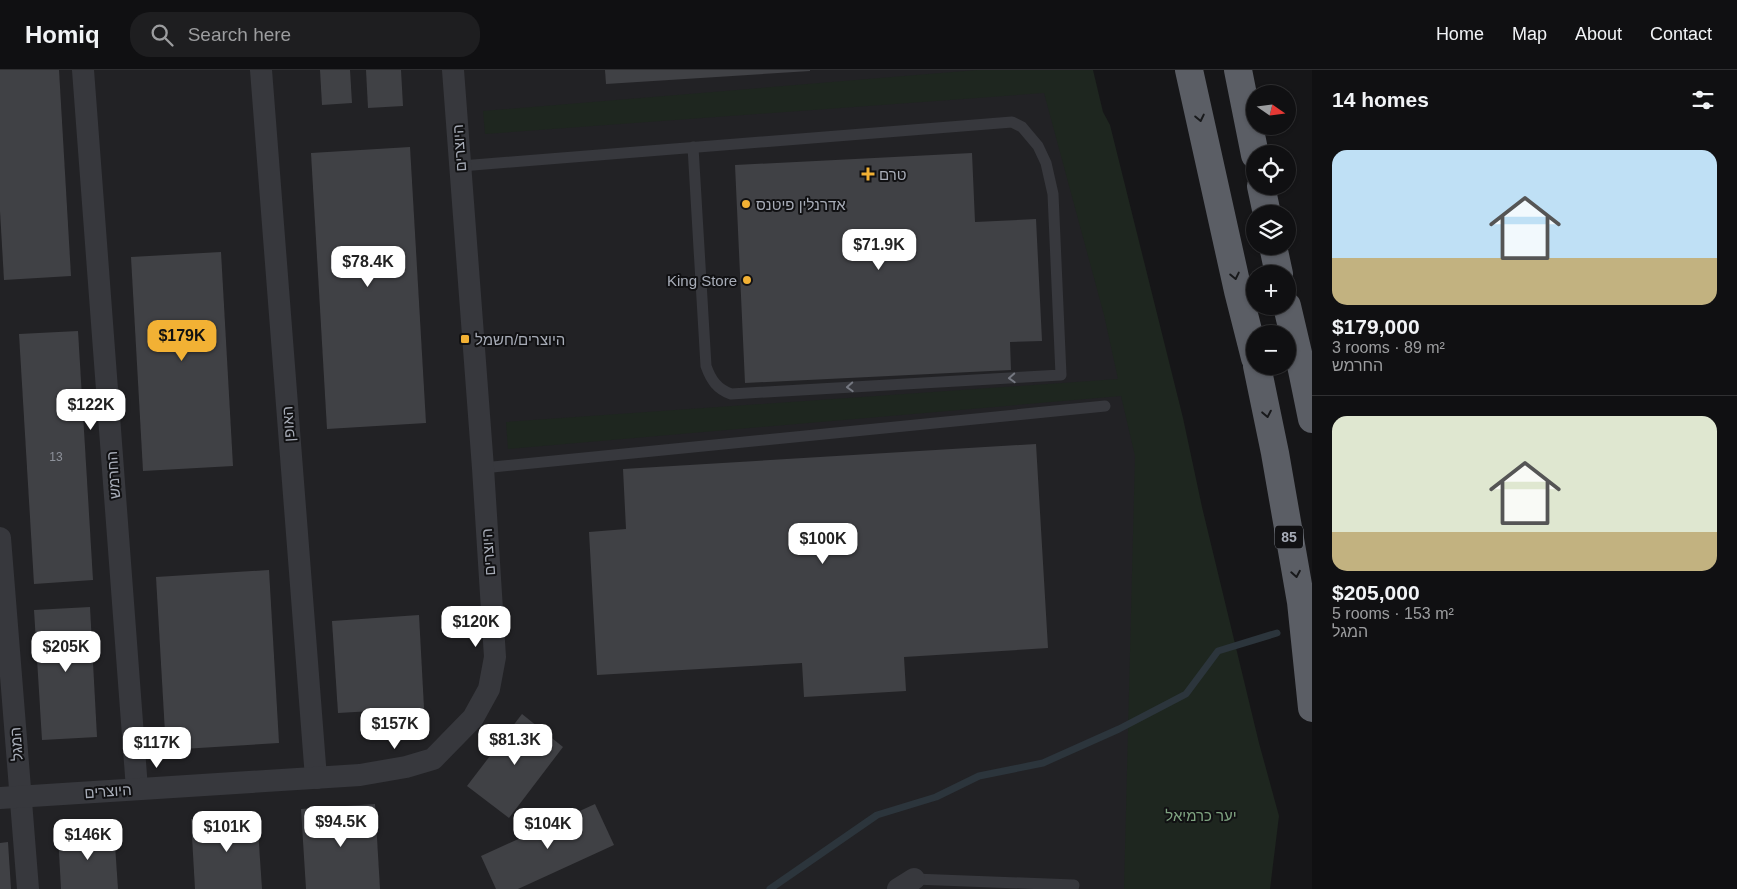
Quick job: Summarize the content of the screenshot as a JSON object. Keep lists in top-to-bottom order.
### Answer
{
  "streets": {
    "highway": ["85"],
    "street": [
      "היוצרים",
      "האופן",
      "החרמש",
      "המגל"
    ]
  },
  "crossings": [
    ["היוצרים", "האופן"],
    ["היוצרים", "החרמש"],
    ["היוצרים", "המגל"]
  ],
  "parks": ["יער כרמיאל"],
  "places": {
    "health": ["טרם"],
    "other": ["אדרנלין פיטנס", "King Store"],
    "transit": ["היוצרים/חשמל"]
  },
  "house_numbers": ["13"],
  "north": "right",
  "page": {
    "header": "Homiq",
    "search": "Search here",
    "nav": [
      "Home",
      "Map",
      "About",
      "Contact"
    ],
    "heading": "14 homes",
    "map_buttons": ["+", "−"],
    "list": [
      {
        "name": "$179,000",
        "note": "3 rooms · 89 m² · החרמש"
      },
      {
        "name": "$205,000",
        "note": "5 rooms · 153 m² · המגל"
      }
    ],
    "price": [
      "$71.9K",
      "$78.4K",
      "$179K",
      "$122K",
      "$100K",
      "$120K",
      "$205K",
      "$157K",
      "$81.3K",
      "$117K",
      "$94.5K",
      "$104K",
      "$101K",
      "$146K"
    ]
  }
}
